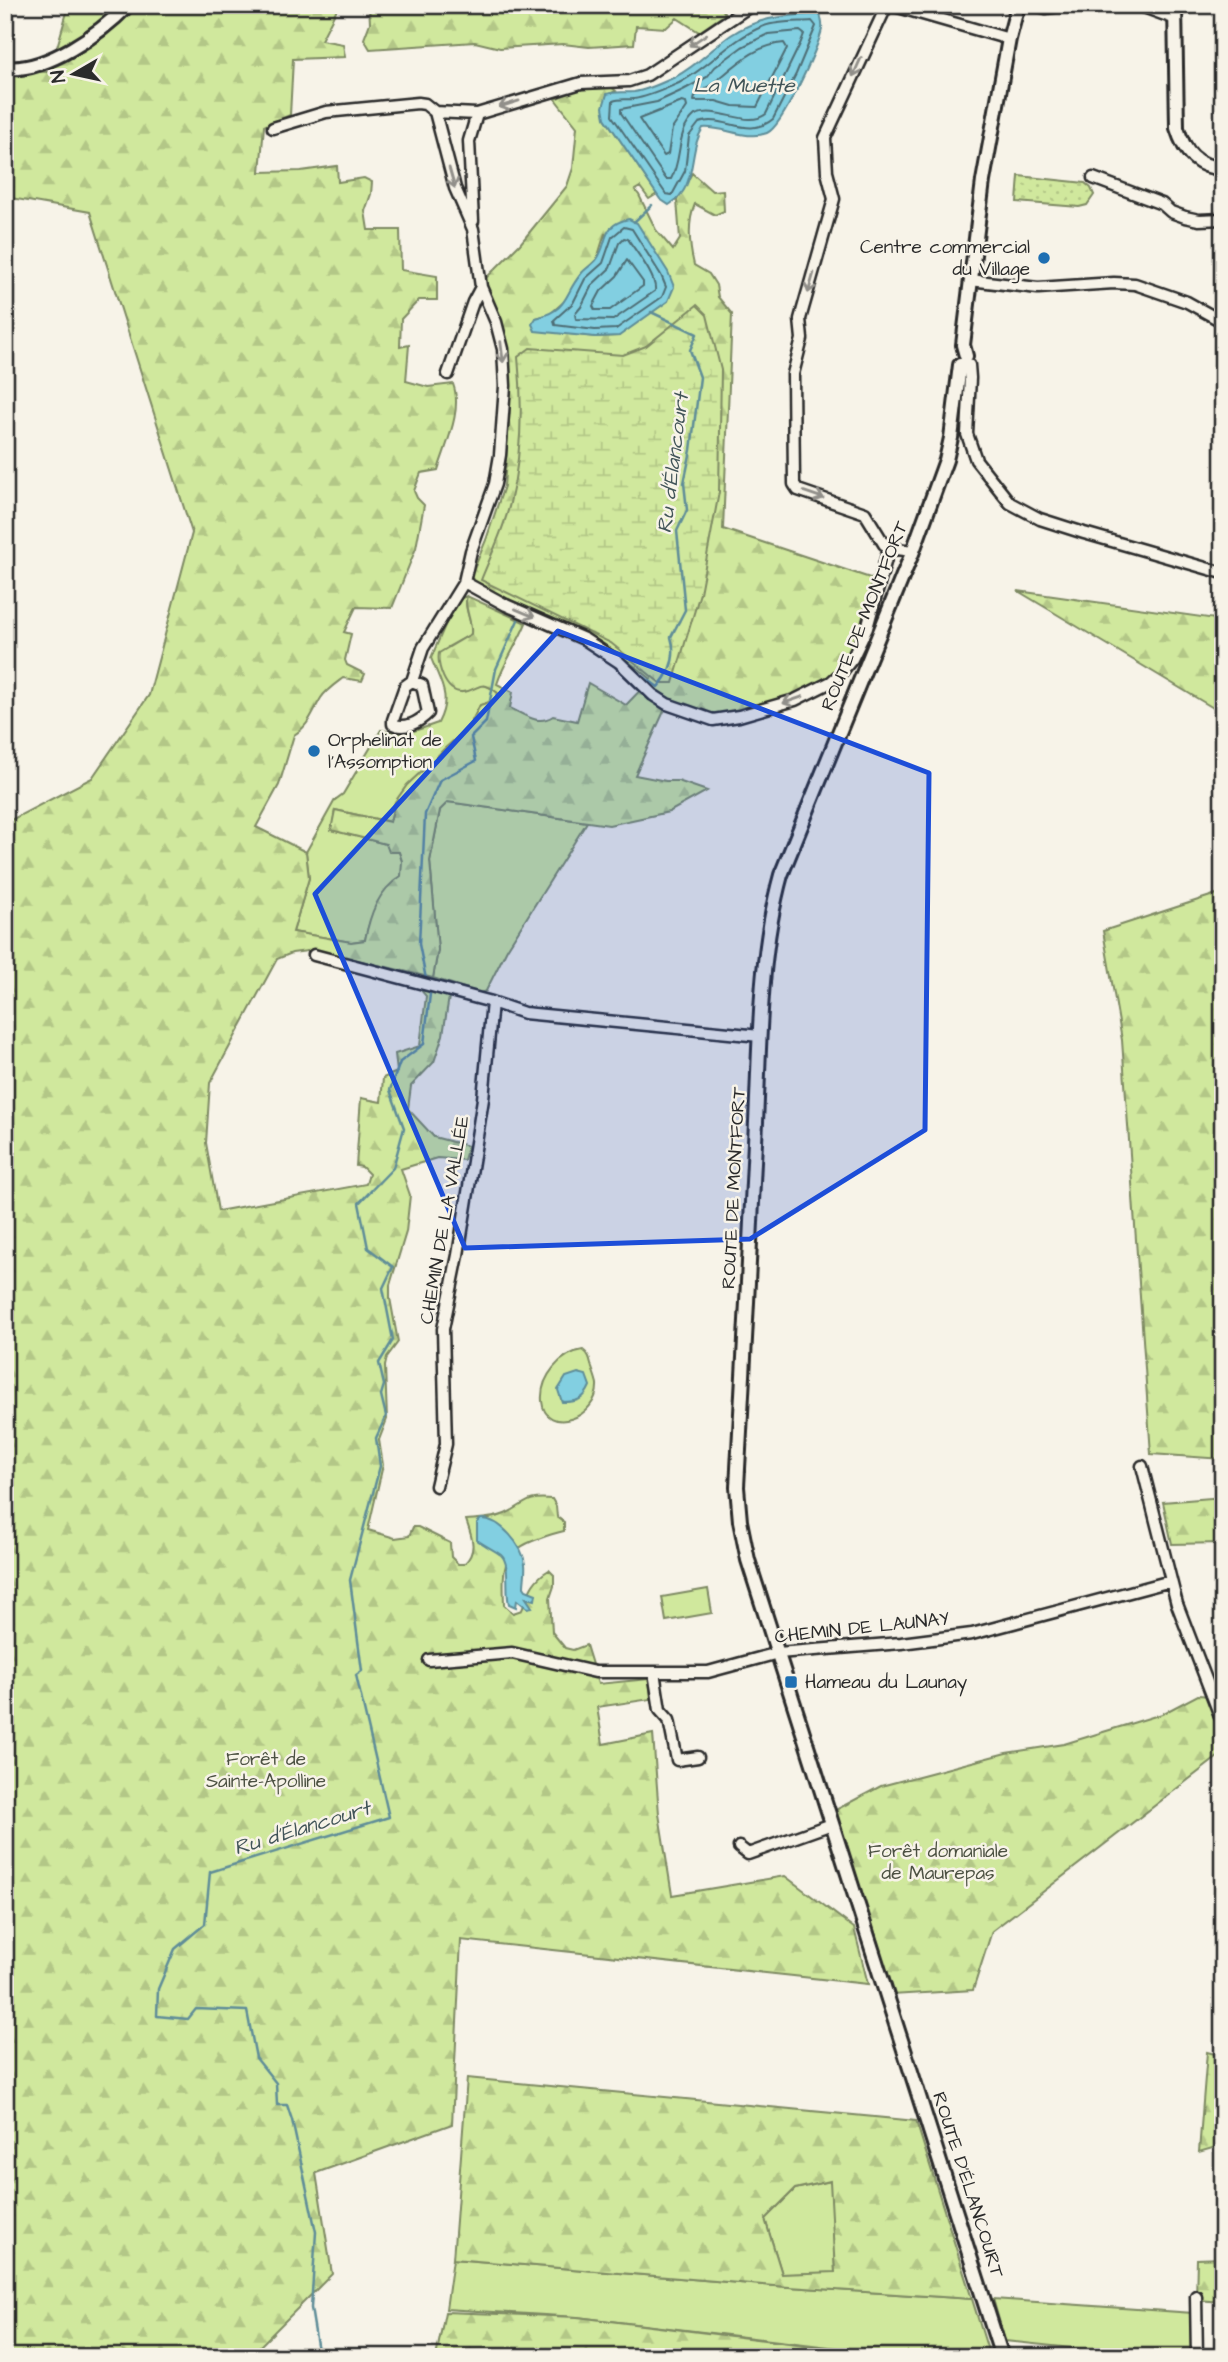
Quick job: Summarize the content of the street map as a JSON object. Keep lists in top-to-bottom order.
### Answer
{
  "streets": {
    "street": [
      "ROUTE DE MONTFORT",
      "CHEMIN DE LA VALLÉE",
      "CHEMIN DE LAUNAY",
      "ROUTE D'ÉLANCOURT"
    ]
  },
  "crossings": [
    ["ROUTE DE MONTFORT", "CHEMIN DE LAUNAY"],
    ["ROUTE DE MONTFORT", "ROUTE D'ÉLANCOURT"]
  ],
  "water": ["La Muette", "Ru d'Élancourt"],
  "parks": ["Forêt de Sainte-Apolline", "Forêt domaniale de Maurepas"],
  "places": {
    "other": ["Centre commercial du Village", "Orphelinat de l'Assomption"],
    "transit": ["Hameau du Launay"]
  },
  "north": "left"
}
